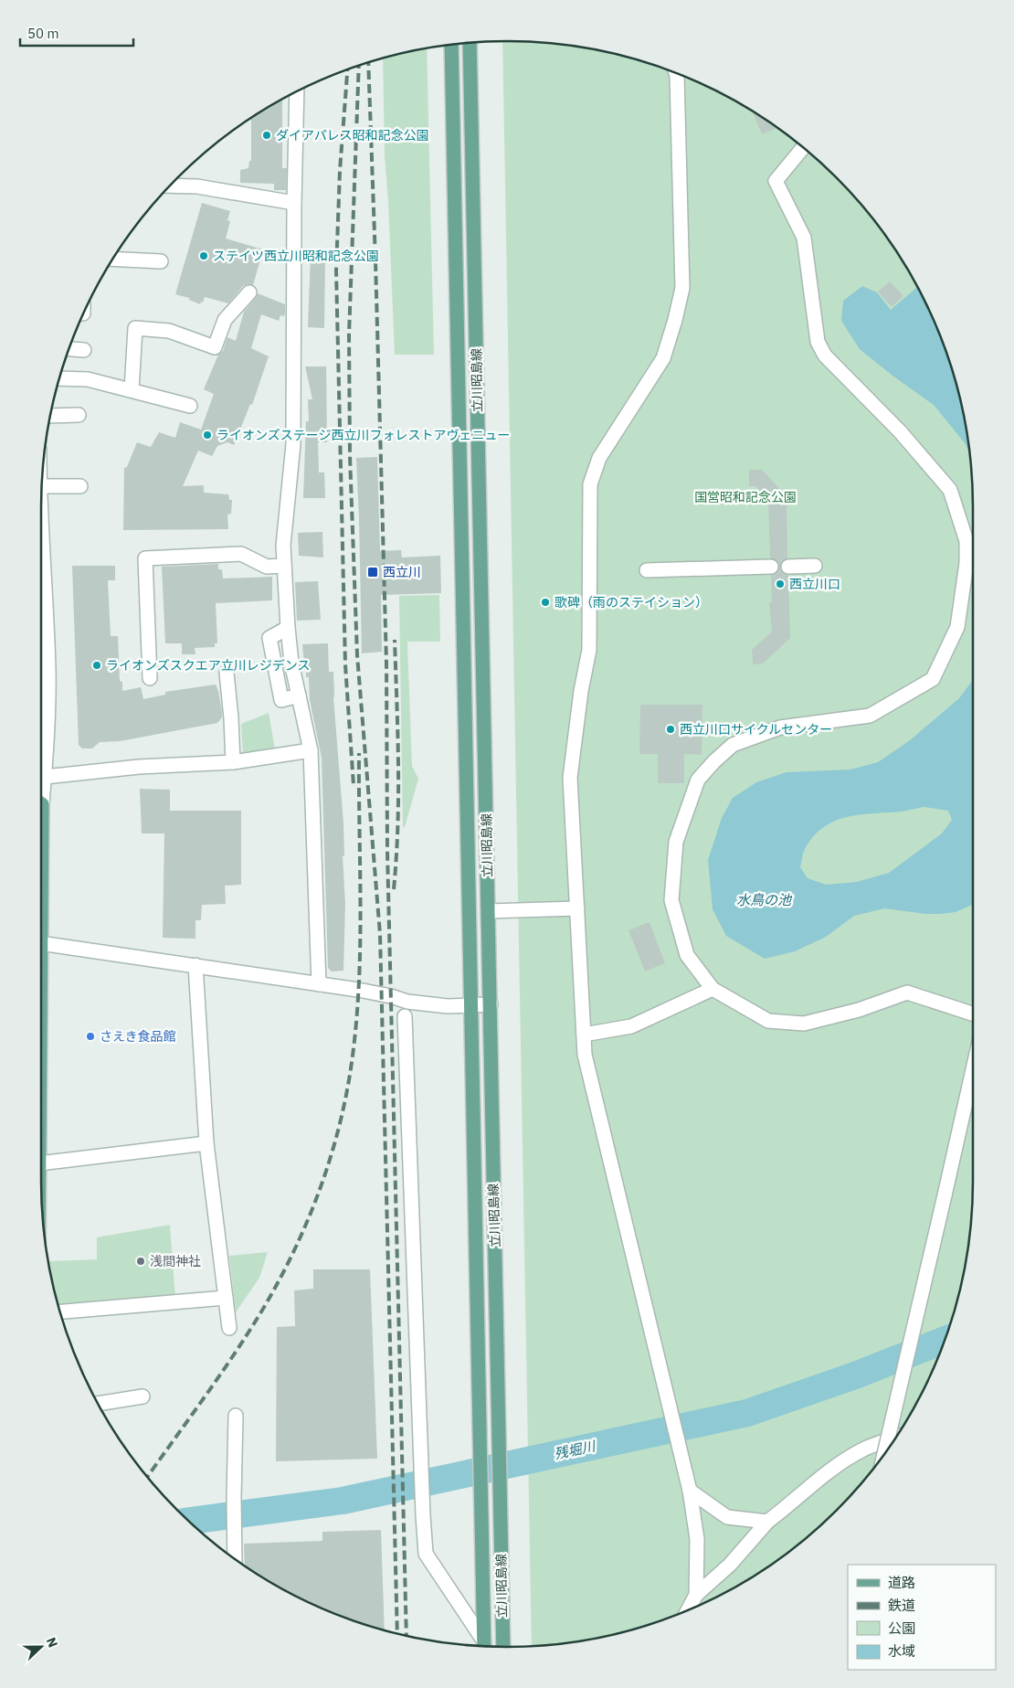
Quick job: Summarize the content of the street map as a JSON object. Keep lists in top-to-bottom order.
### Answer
{
  "streets": {
    "main road": ["立川昭島線"]
  },
  "water": ["水鳥の池", "残堀川"],
  "parks": ["国営昭和記念公園"],
  "places": {
    "other": [
      "ダイアパレス昭和記念公園",
      "ステイツ西立川昭和記念公園",
      "ライオンズステージ西立川フォレストアヴェニュー",
      "西立川口",
      "歌碑（雨のステイション）",
      "ライオンズスクエア立川レジデンス",
      "西立川口サイクルセンター",
      "さえき食品館",
      "浅間神社"
    ],
    "transit": ["西立川"]
  },
  "legend": [
    "道路",
    "鉄道",
    "公園",
    "水域"
  ],
  "scale_bar": "50 m",
  "north": "right"
}
